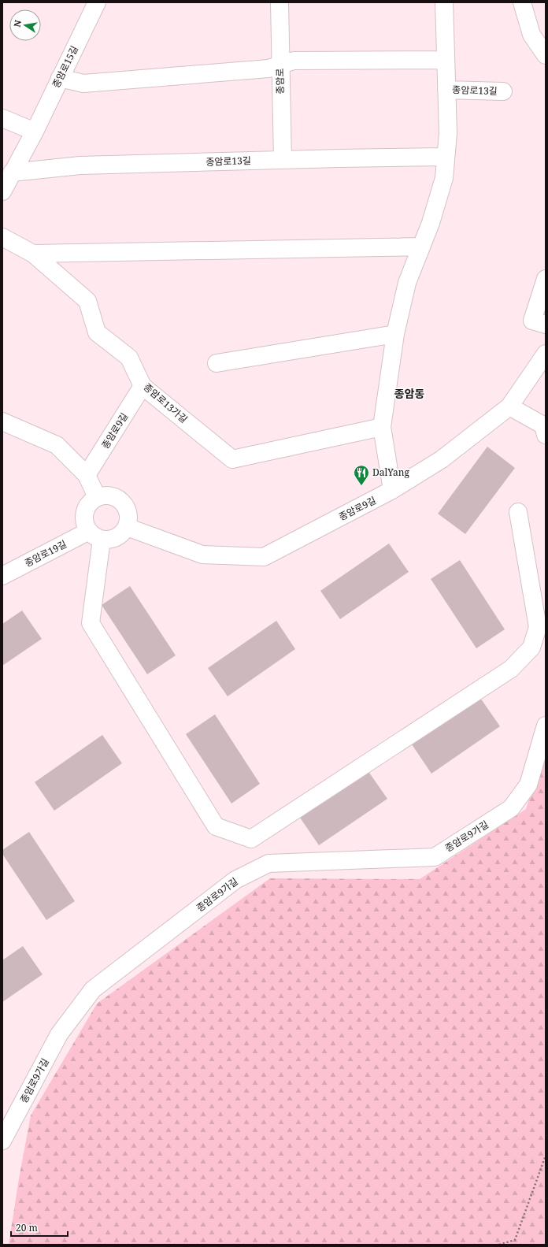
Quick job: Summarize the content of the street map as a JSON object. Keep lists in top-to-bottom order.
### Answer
{
  "streets": {
    "street": [
      "종암로15길",
      "종암로",
      "종암로13길",
      "종암로13가길",
      "종암로9길",
      "종암로19길",
      "종암로9가길"
    ]
  },
  "crossings": [
    ["종암로15길", "종암로13길"],
    ["종암로", "종암로13길"],
    ["종암로13길", "종암로13가길"],
    ["종암로13길", "종암로9길"],
    ["종암로13가길", "종암로9길"],
    ["종암로9길", "종암로19길"]
  ],
  "districts": ["종암동"],
  "places": {
    "restaurant": ["DalYang"]
  },
  "scale_bar": "20 m",
  "north": "left"
}
